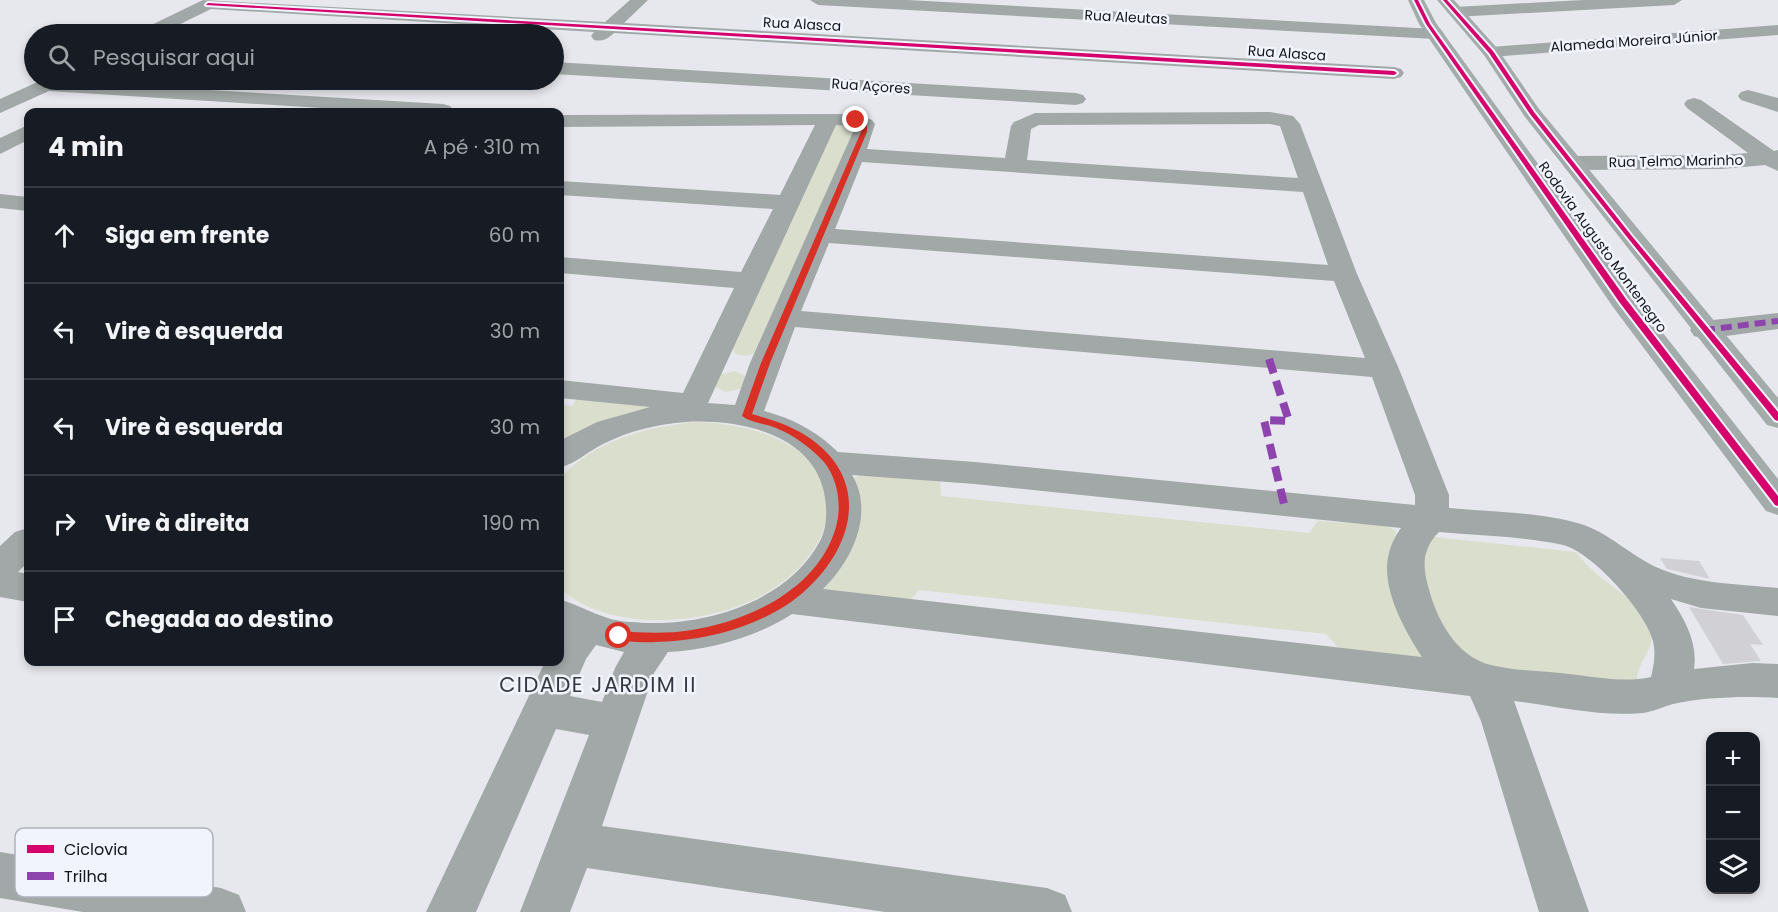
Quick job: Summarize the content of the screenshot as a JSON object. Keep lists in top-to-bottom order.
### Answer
{
  "streets": {
    "main road": ["Rodovia Augusto Montenegro"],
    "street": [
      "Rua Aleutas",
      "Rua Alasca",
      "Alameda Moreira Júnior",
      "Rua Açores",
      "Rua Telmo Marinho"
    ]
  },
  "crossings": [
    ["Rua Aleutas", "Rodovia Augusto Montenegro"],
    ["Alameda Moreira Júnior", "Rodovia Augusto Montenegro"],
    ["Rua Telmo Marinho", "Rodovia Augusto Montenegro"]
  ],
  "districts": ["CIDADE JARDIM II"],
  "legend": ["Ciclovia", "Trilha"],
  "page": {
    "search": "Pesquisar aqui",
    "heading": ["4 min", "A pé · 310 m"],
    "list": [
      ["Siga em frente", "60 m"],
      ["Vire à esquerda", "30 m"],
      ["Vire à esquerda", "30 m"],
      ["Vire à direita", "190 m"],
      "Chegada ao destino"
    ],
    "map_buttons": ["+", "−"]
  }
}
